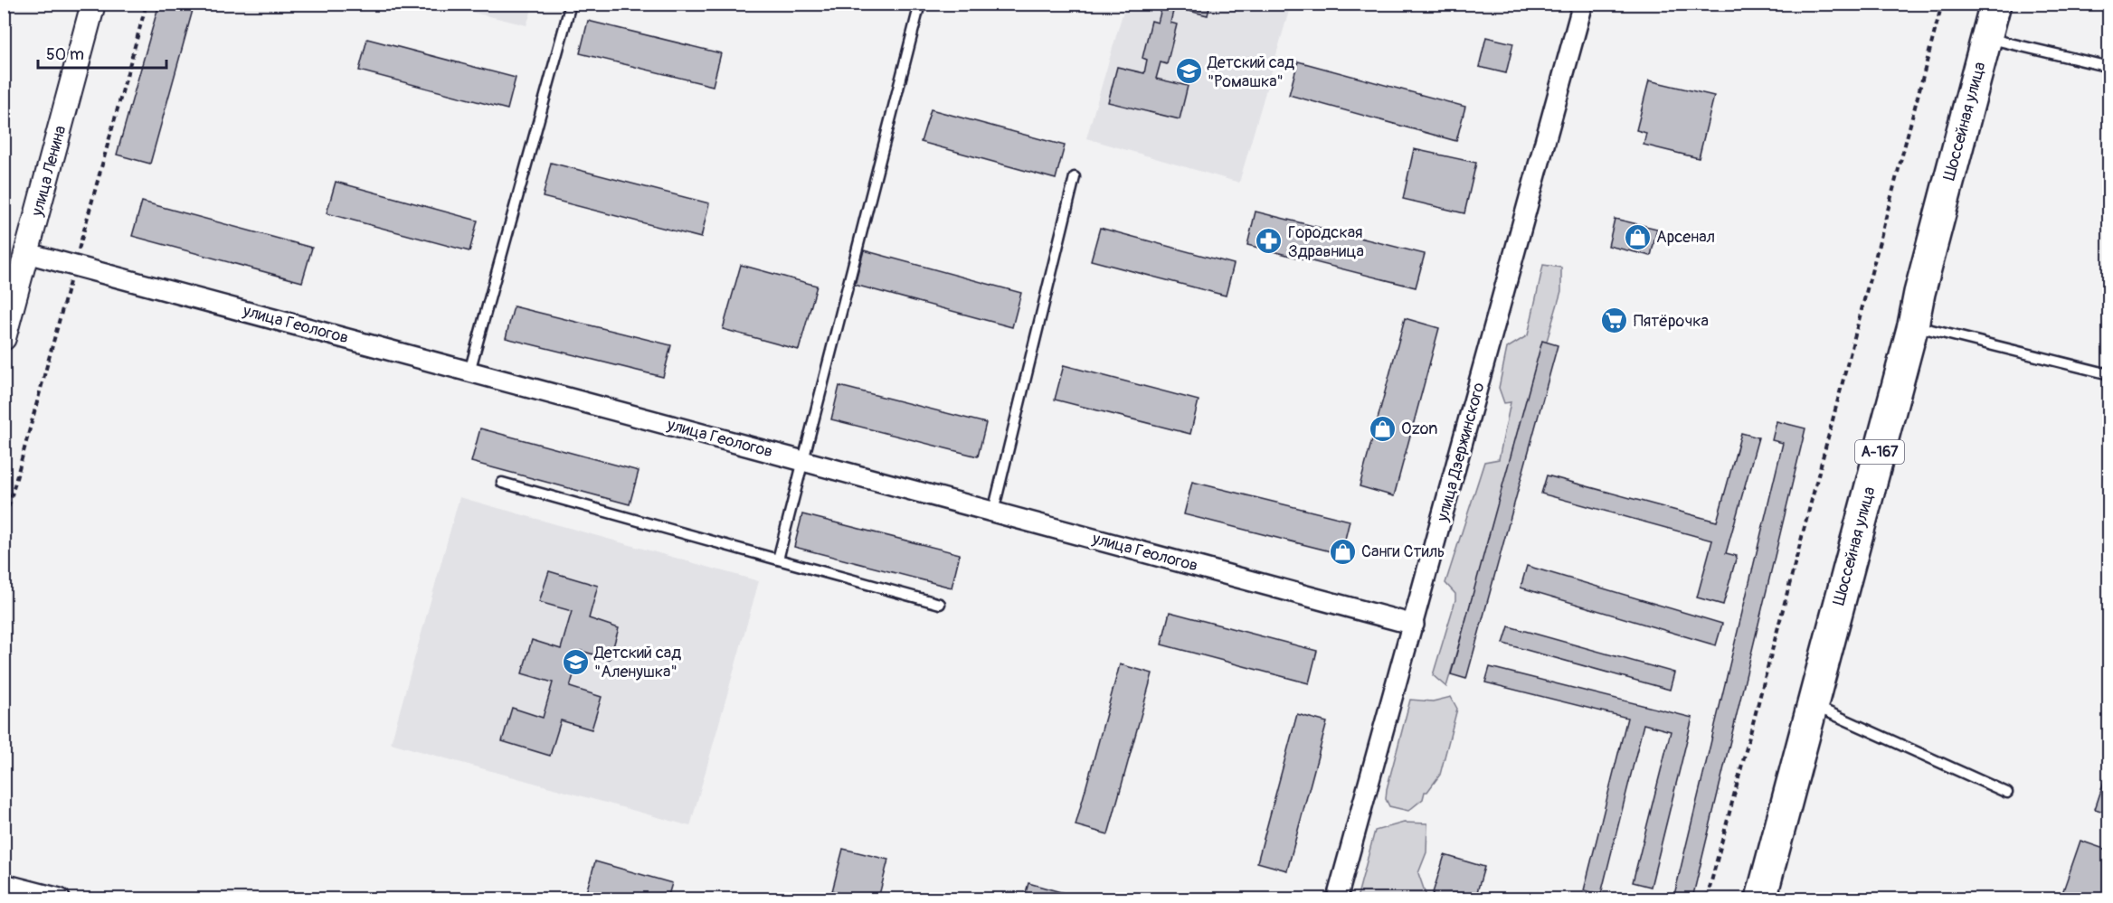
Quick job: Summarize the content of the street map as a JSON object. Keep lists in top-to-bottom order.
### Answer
{
  "streets": {
    "highway": ["Шоссейная улица", "А-167"],
    "street": ["улица Ленина", "улица Геологов", "улица Дзержинского"]
  },
  "crossings": [
    ["улица Ленина", "улица Геологов"],
    ["улица Геологов", "улица Дзержинского"]
  ],
  "places": {
    "school or university": ["Детский сад \"Ромашка\"", "Детский сад \"Аленушка\""],
    "shop": ["Арсенал", "Ozon", "Санги Стиль"],
    "pharmacy": ["Городская Здравница"],
    "supermarket": ["Пятёрочка"]
  },
  "scale_bar": "50 m"
}
